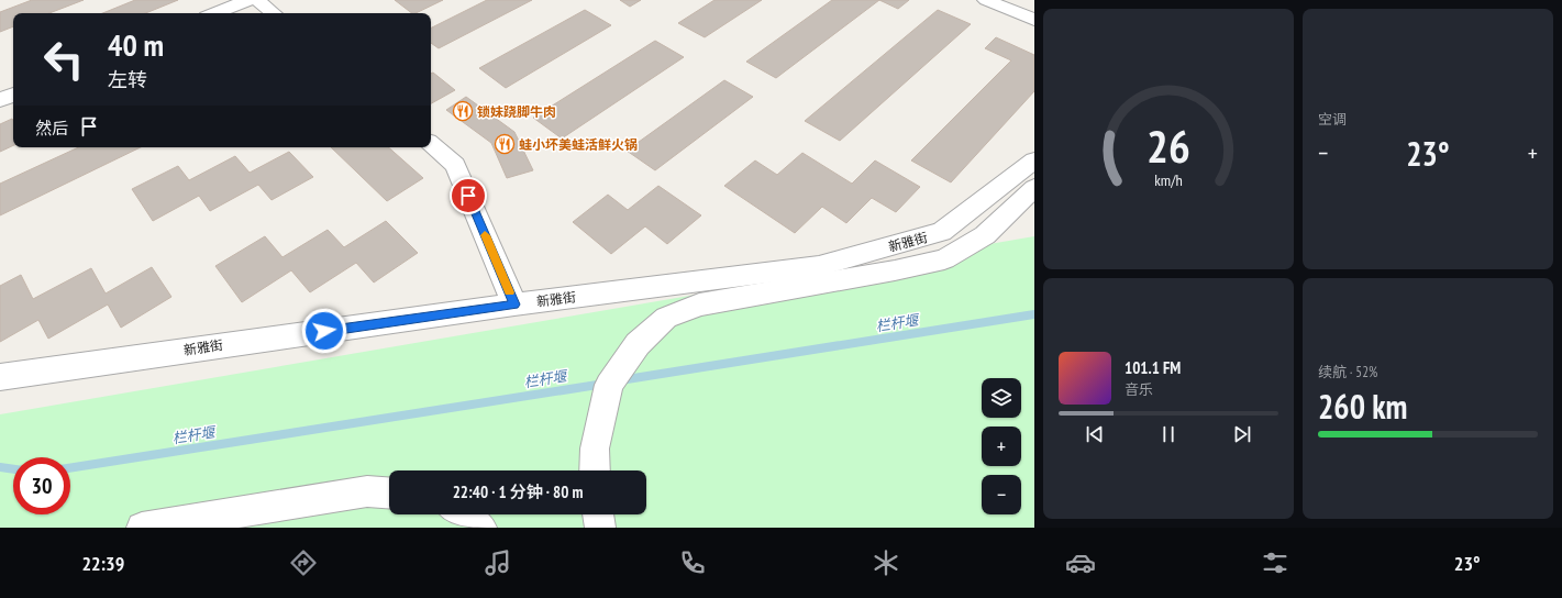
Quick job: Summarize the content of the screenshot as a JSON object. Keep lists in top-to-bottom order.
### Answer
{
  "streets": {
    "street": ["新雅街"]
  },
  "water": ["栏杆堰"],
  "places": {
    "restaurant": ["锁妹跷脚牛肉", "蛙小坏美蛙活鲜火锅"]
  },
  "page": {
    "tile": [
      "空调",
      ["续航 · 52%", "260 km"]
    ],
    "turn": ["40 m", "左转"],
    "then": "然后",
    "heat": ["−", "23°", "+"],
    "song": ["101.1 FM", "音乐"],
    "map_buttons": ["+", "−"],
    "limit": "30",
    "trip": "22:40 · 1 分钟 · 80 m",
    "tabs": ["22:39", "23°"],
    "gauge": ["26", "km/h"]
  }
}
